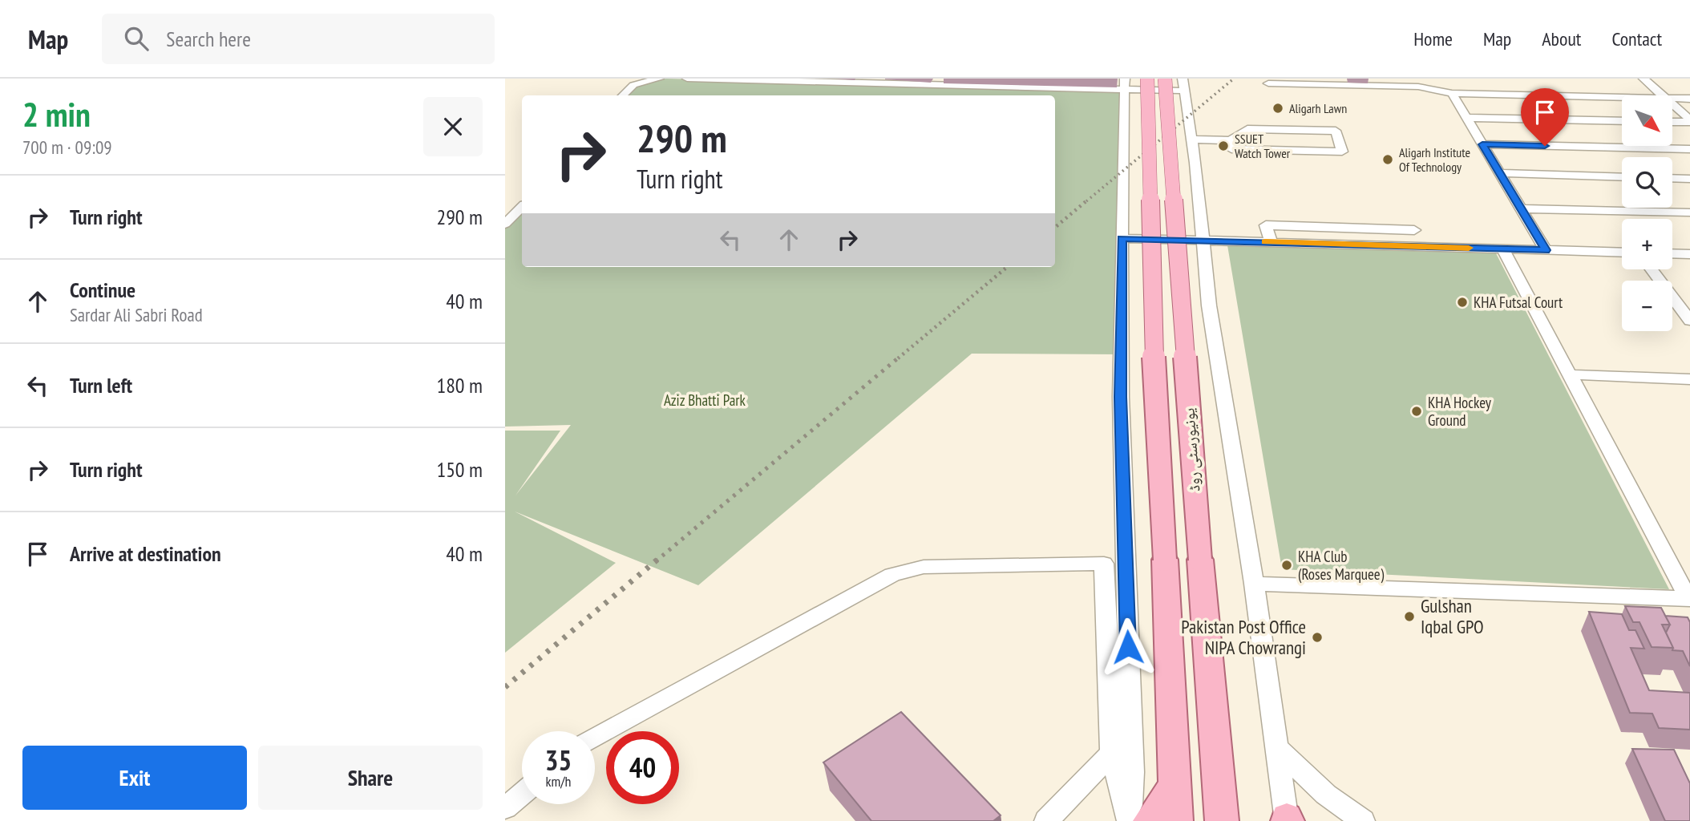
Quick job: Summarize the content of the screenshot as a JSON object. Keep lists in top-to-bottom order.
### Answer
{
  "streets": {
    "main road": ["یونیورسٹی روڈ"]
  },
  "parks": ["Aziz Bhatti Park"],
  "places": [
    "Aligarh Lawn",
    "SSUET Watch Tower",
    "Aligarh Institute Of Technology",
    "KHA Futsal Court",
    "KHA Hockey Ground",
    "KHA Club (Roses Marquee)",
    "Gulshan Iqbal GPO",
    "Pakistan Post Office NIPA Chowrangi"
  ],
  "north": "bottom right",
  "page": {
    "header": "Map",
    "search": "Search here",
    "nav": [
      "Home",
      "Map",
      "About",
      "Contact"
    ],
    "heading": ["2 min", "700 m · 09:09"],
    "map_buttons": ["+", "−"],
    "turn": ["290 m", "Turn right"],
    "list": [
      {
        "name": "Turn right",
        "value": "290 m"
      },
      {
        "name": "Continue",
        "note": "Sardar Ali Sabri Road",
        "value": "40 m"
      },
      {
        "name": "Turn left",
        "value": "180 m"
      },
      {
        "name": "Turn right",
        "value": "150 m"
      },
      {
        "name": "Arrive at destination",
        "value": "40 m"
      }
    ],
    "speed": "35 km/h",
    "limit": "40",
    "buttons": ["Exit", "Share"]
  }
}
